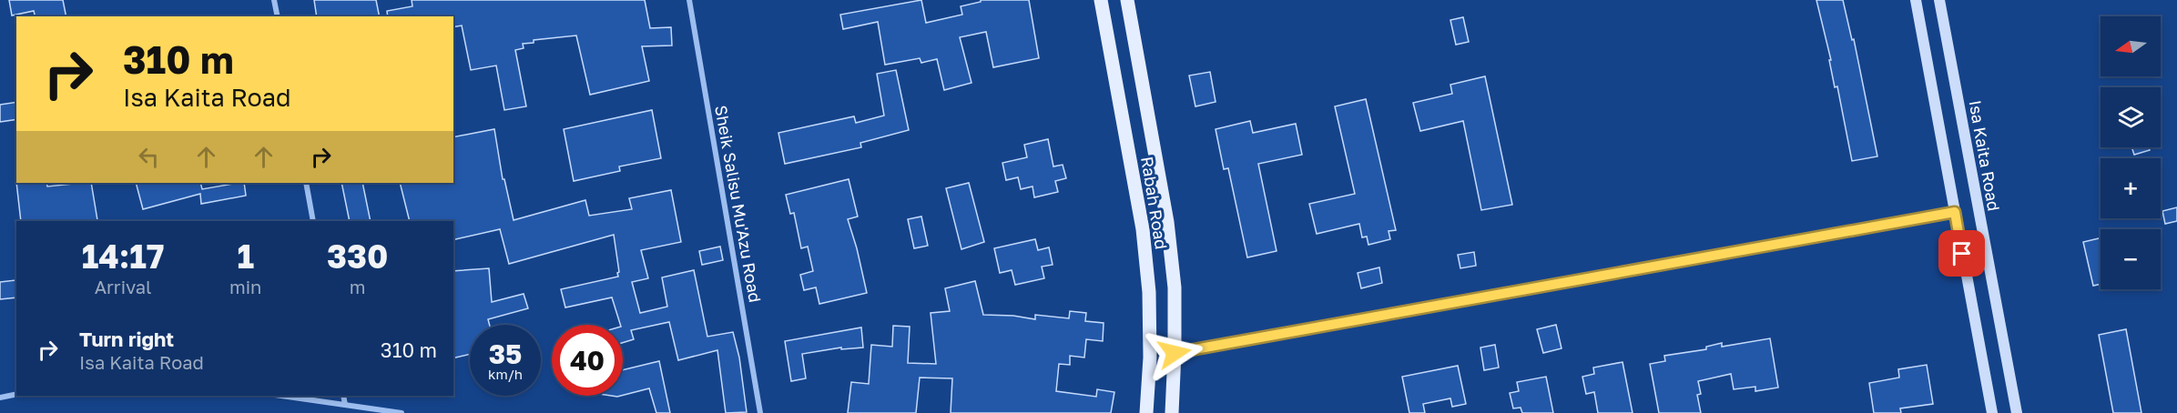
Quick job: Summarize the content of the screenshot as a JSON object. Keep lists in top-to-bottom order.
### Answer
{
  "streets": {
    "main road": ["Isa Kaita Road", "Rabah Road"],
    "street": ["Sheik Salisu Mu'Azu Road"]
  },
  "north": "left",
  "page": {
    "map_buttons": ["+", "−"],
    "turn": ["310 m", "Isa Kaita Road"],
    "eta": [
      "14:17",
      "Arrival",
      "1",
      "min",
      "330",
      "m"
    ],
    "list": [
      {
        "name": "Turn right",
        "note": "Isa Kaita Road",
        "value": "310 m"
      }
    ],
    "speed": "35 km/h",
    "limit": "40"
  }
}
